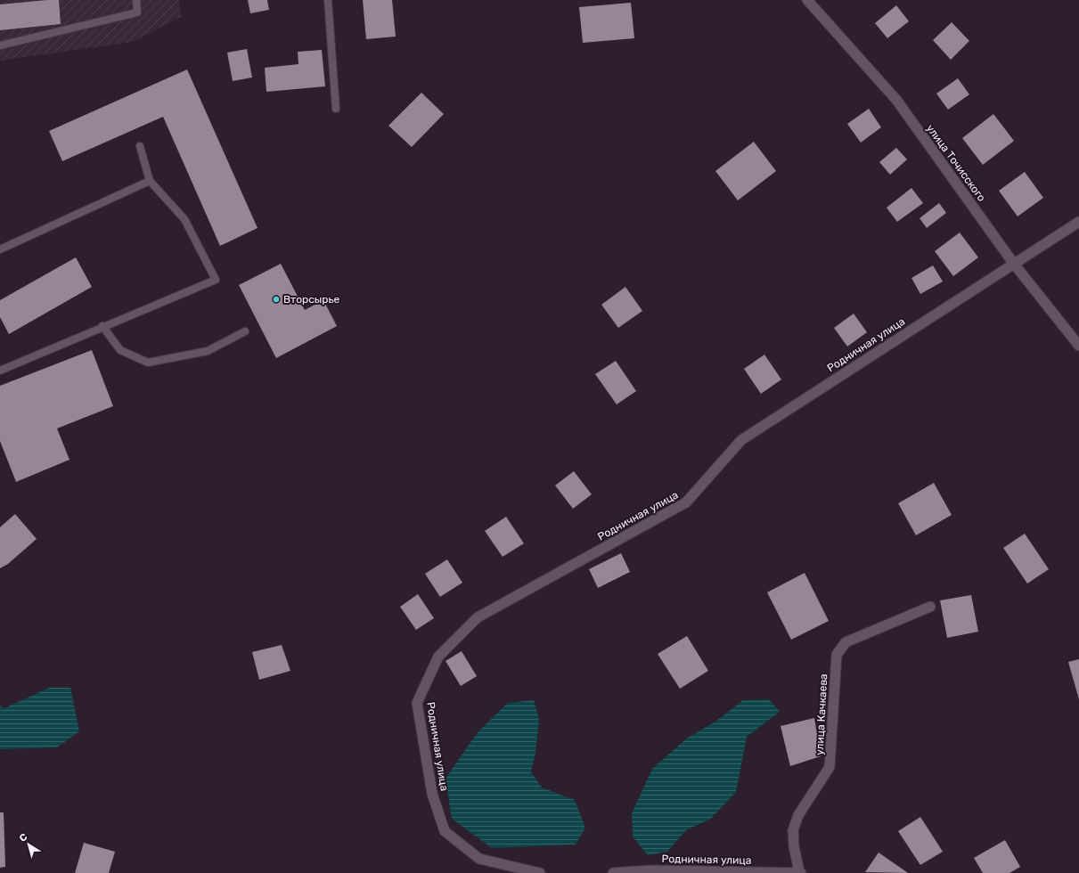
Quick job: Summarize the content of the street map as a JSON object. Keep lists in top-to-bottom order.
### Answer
{
  "streets": {
    "street": ["улица Точисского", "Родничная улица", "улица Качкаева"]
  },
  "crossings": [
    ["улица Точисского", "Родничная улица"],
    ["Родничная улица", "улица Качкаева"]
  ],
  "places": ["Вторсырье"],
  "north": "top left"
}
